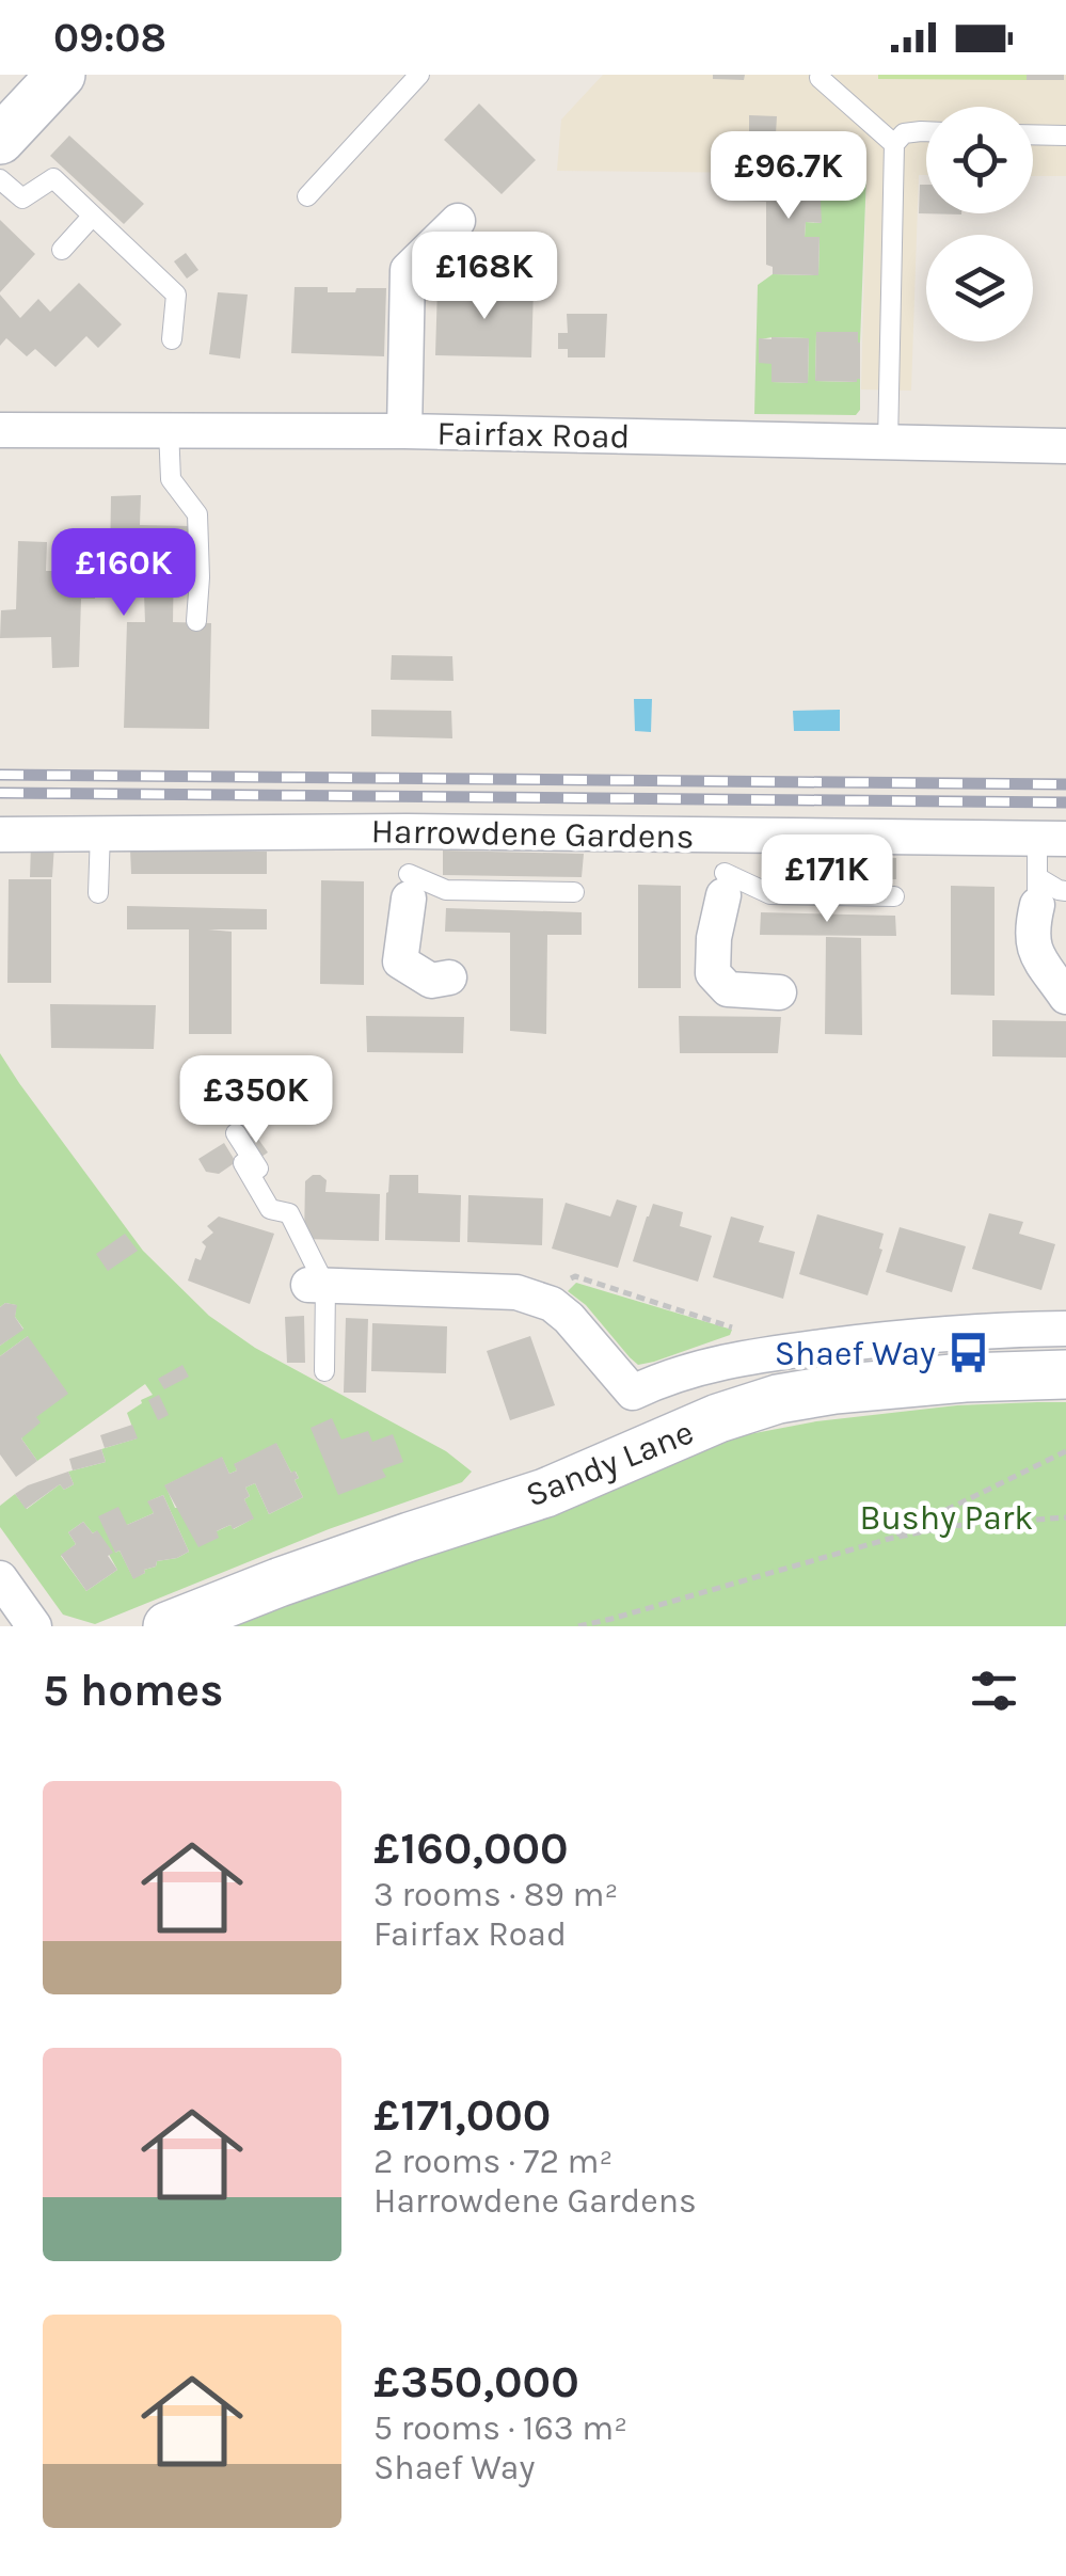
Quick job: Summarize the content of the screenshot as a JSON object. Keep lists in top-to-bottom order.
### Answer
{
  "streets": {
    "main road": ["Sandy Lane"],
    "street": ["Fairfax Road", "Harrowdene Gardens"]
  },
  "parks": ["Bushy Park"],
  "places": {
    "bus stop": ["Shaef Way"]
  },
  "page": {
    "status": "09:08",
    "price": [
      "£96.7K",
      "£168K",
      "£160K",
      "£171K",
      "£350K"
    ],
    "heading": "5 homes",
    "list": [
      {
        "name": "£160,000",
        "note": "3 rooms · 89 m² · Fairfax Road"
      },
      {
        "name": "£171,000",
        "note": "2 rooms · 72 m² · Harrowdene Gardens"
      },
      {
        "name": "£350,000",
        "note": "5 rooms · 163 m² · Shaef Way"
      }
    ]
  }
}
